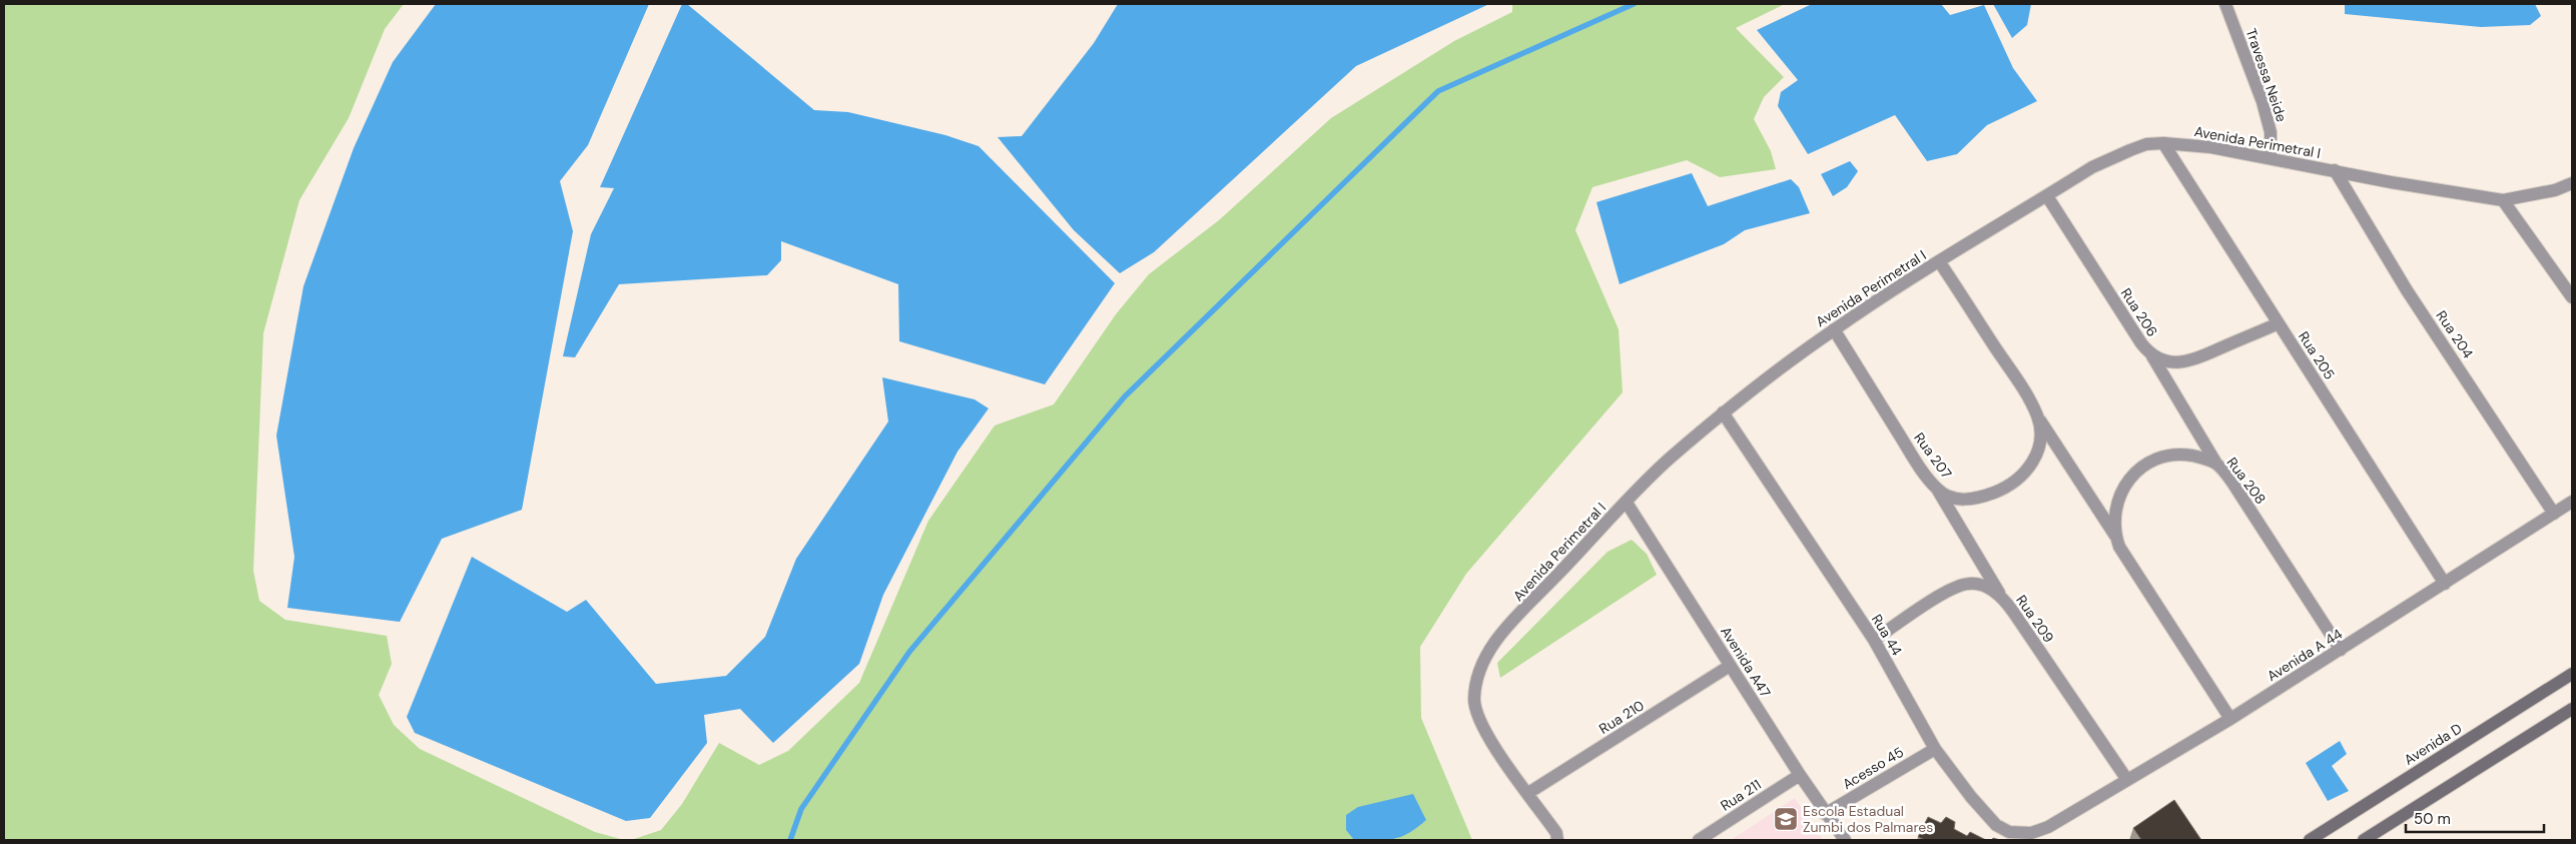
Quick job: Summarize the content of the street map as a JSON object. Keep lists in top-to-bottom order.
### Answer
{
  "streets": {
    "street": [
      "Travessa Neide",
      "Avenida Perimetral I",
      "Rua 206",
      "Rua 204",
      "Rua 205",
      "Rua 207",
      "Rua 208",
      "Rua 209",
      "Rua 44",
      "Avenida A 44",
      "Avenida A47",
      "Rua 210",
      "Avenida D",
      "Acesso 45",
      "Rua 211"
    ]
  },
  "crossings": [
    ["Travessa Neide", "Avenida Perimetral I"],
    ["Avenida Perimetral I", "Rua 206"],
    ["Avenida Perimetral I", "Rua 204"],
    ["Avenida Perimetral I", "Rua 205"],
    ["Avenida Perimetral I", "Rua 207"],
    ["Avenida Perimetral I", "Rua 44"],
    ["Avenida Perimetral I", "Avenida A47"],
    ["Avenida Perimetral I", "Rua 210"],
    ["Rua 206", "Rua 205"],
    ["Rua 204", "Avenida A 44"],
    ["Rua 205", "Avenida A 44"],
    ["Rua 208", "Avenida A 44"],
    ["Rua 209", "Rua 44"],
    ["Rua 209", "Avenida A 44"],
    ["Rua 44", "Avenida A 44"],
    ["Rua 44", "Acesso 45"],
    ["Avenida A47", "Rua 210"],
    ["Avenida A47", "Acesso 45"],
    ["Avenida A47", "Rua 211"]
  ],
  "places": {
    "school or university": ["Escola Estadual Zumbi dos Palmares"]
  },
  "scale_bar": "50 m"
}
